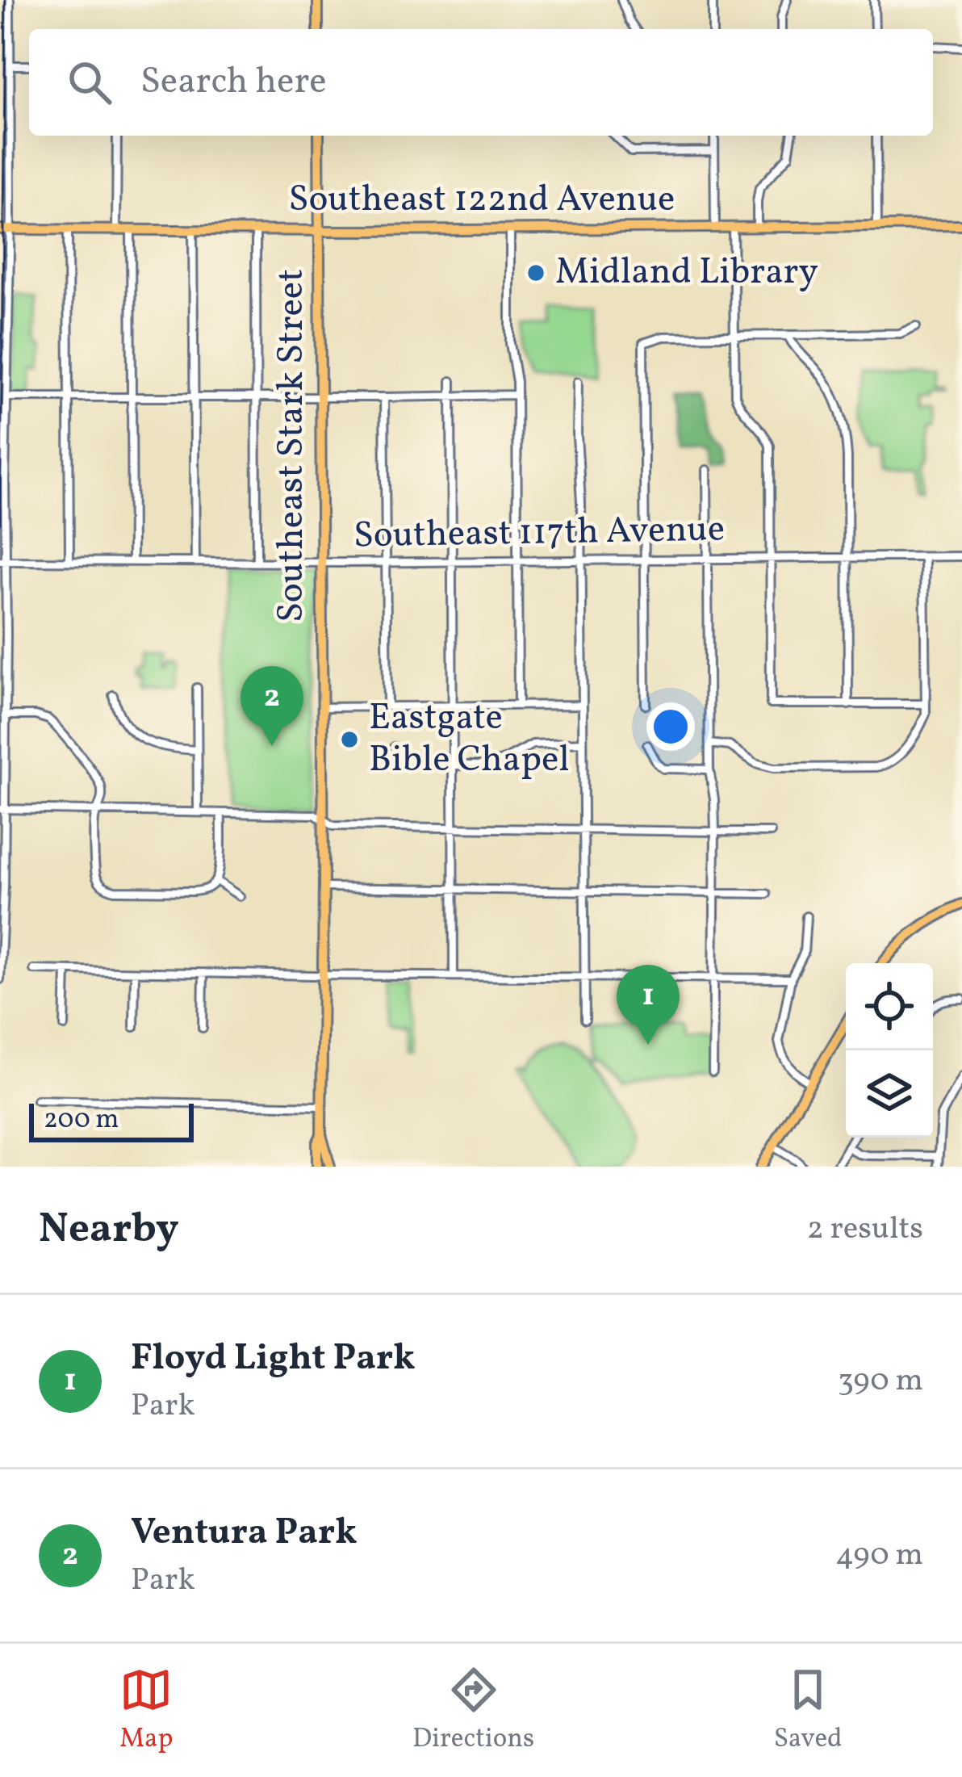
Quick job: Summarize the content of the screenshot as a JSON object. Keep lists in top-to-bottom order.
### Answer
{
  "streets": {
    "main road": ["Southeast 122nd Avenue", "Southeast Stark Street"],
    "street": ["Southeast 117th Avenue"]
  },
  "crossings": [
    ["Southeast 122nd Avenue", "Southeast Stark Street"],
    ["Southeast Stark Street", "Southeast 117th Avenue"]
  ],
  "places": ["Midland Library", "Eastgate Bible Chapel"],
  "scale_bar": "200 m",
  "page": {
    "search": "Search here",
    "pins": ["2", "1"],
    "scale": "200 m",
    "heading": ["Nearby", "2 results"],
    "list": [
      {
        "mark": "1",
        "name": "Floyd Light Park",
        "note": "Park",
        "value": "390 m"
      },
      {
        "mark": "2",
        "name": "Ventura Park",
        "note": "Park",
        "value": "490 m"
      }
    ],
    "nav": ["Map", "Directions", "Saved"]
  }
}
